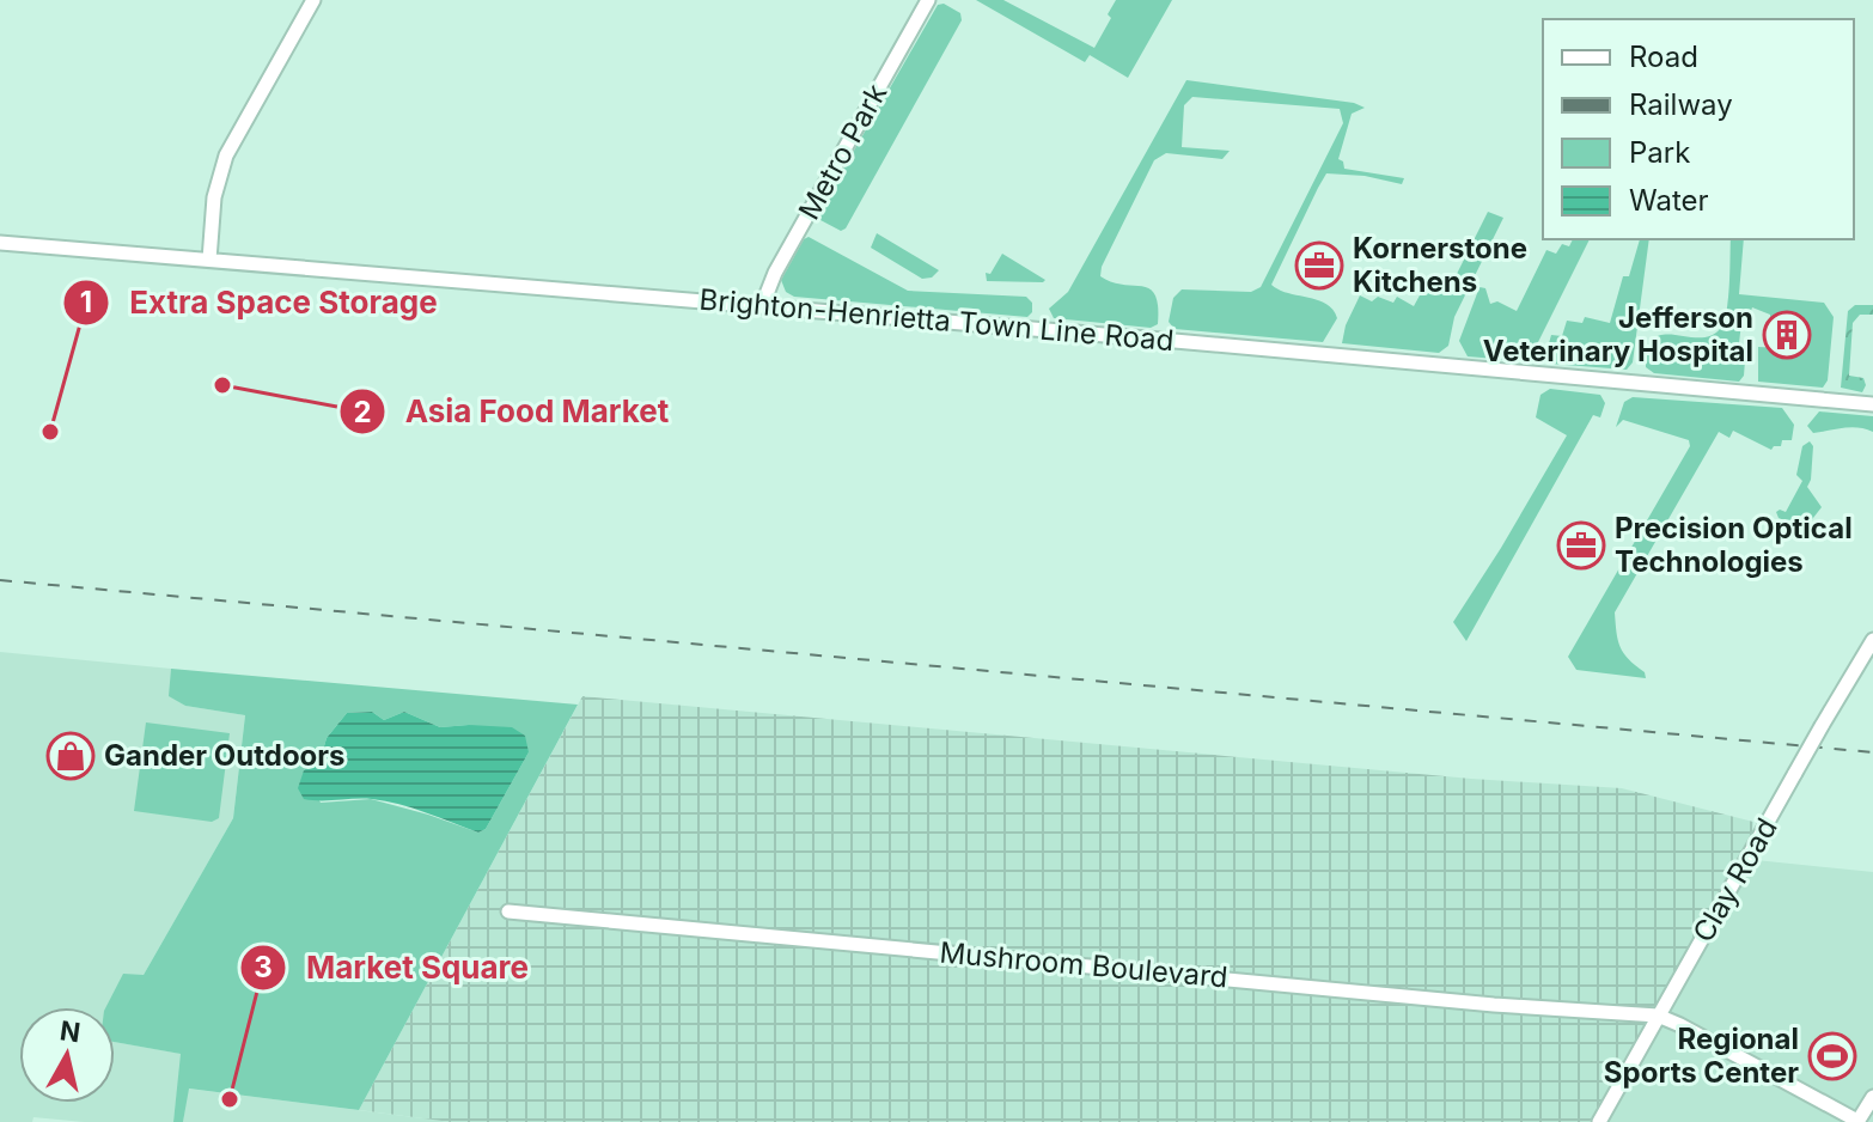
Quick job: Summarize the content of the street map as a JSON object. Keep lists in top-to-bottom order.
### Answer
{
  "streets": {
    "street": [
      "Metro Park",
      "Brighton-Henrietta Town Line Road",
      "Clay Road",
      "Mushroom Boulevard"
    ]
  },
  "crossings": [
    ["Metro Park", "Brighton-Henrietta Town Line Road"],
    ["Clay Road", "Mushroom Boulevard"]
  ],
  "places": {
    "office": ["Kornerstone Kitchens", "Precision Optical Technologies"],
    "building": ["Jefferson Veterinary Hospital"],
    "other": ["Asia Food Market", "Extra Space Storage", "Market Square"],
    "shop": ["Gander Outdoors"],
    "sports": ["Regional Sports Center"]
  },
  "legend": [
    "Road",
    "Railway",
    "Park",
    "Water"
  ],
  "north": "top"
}
